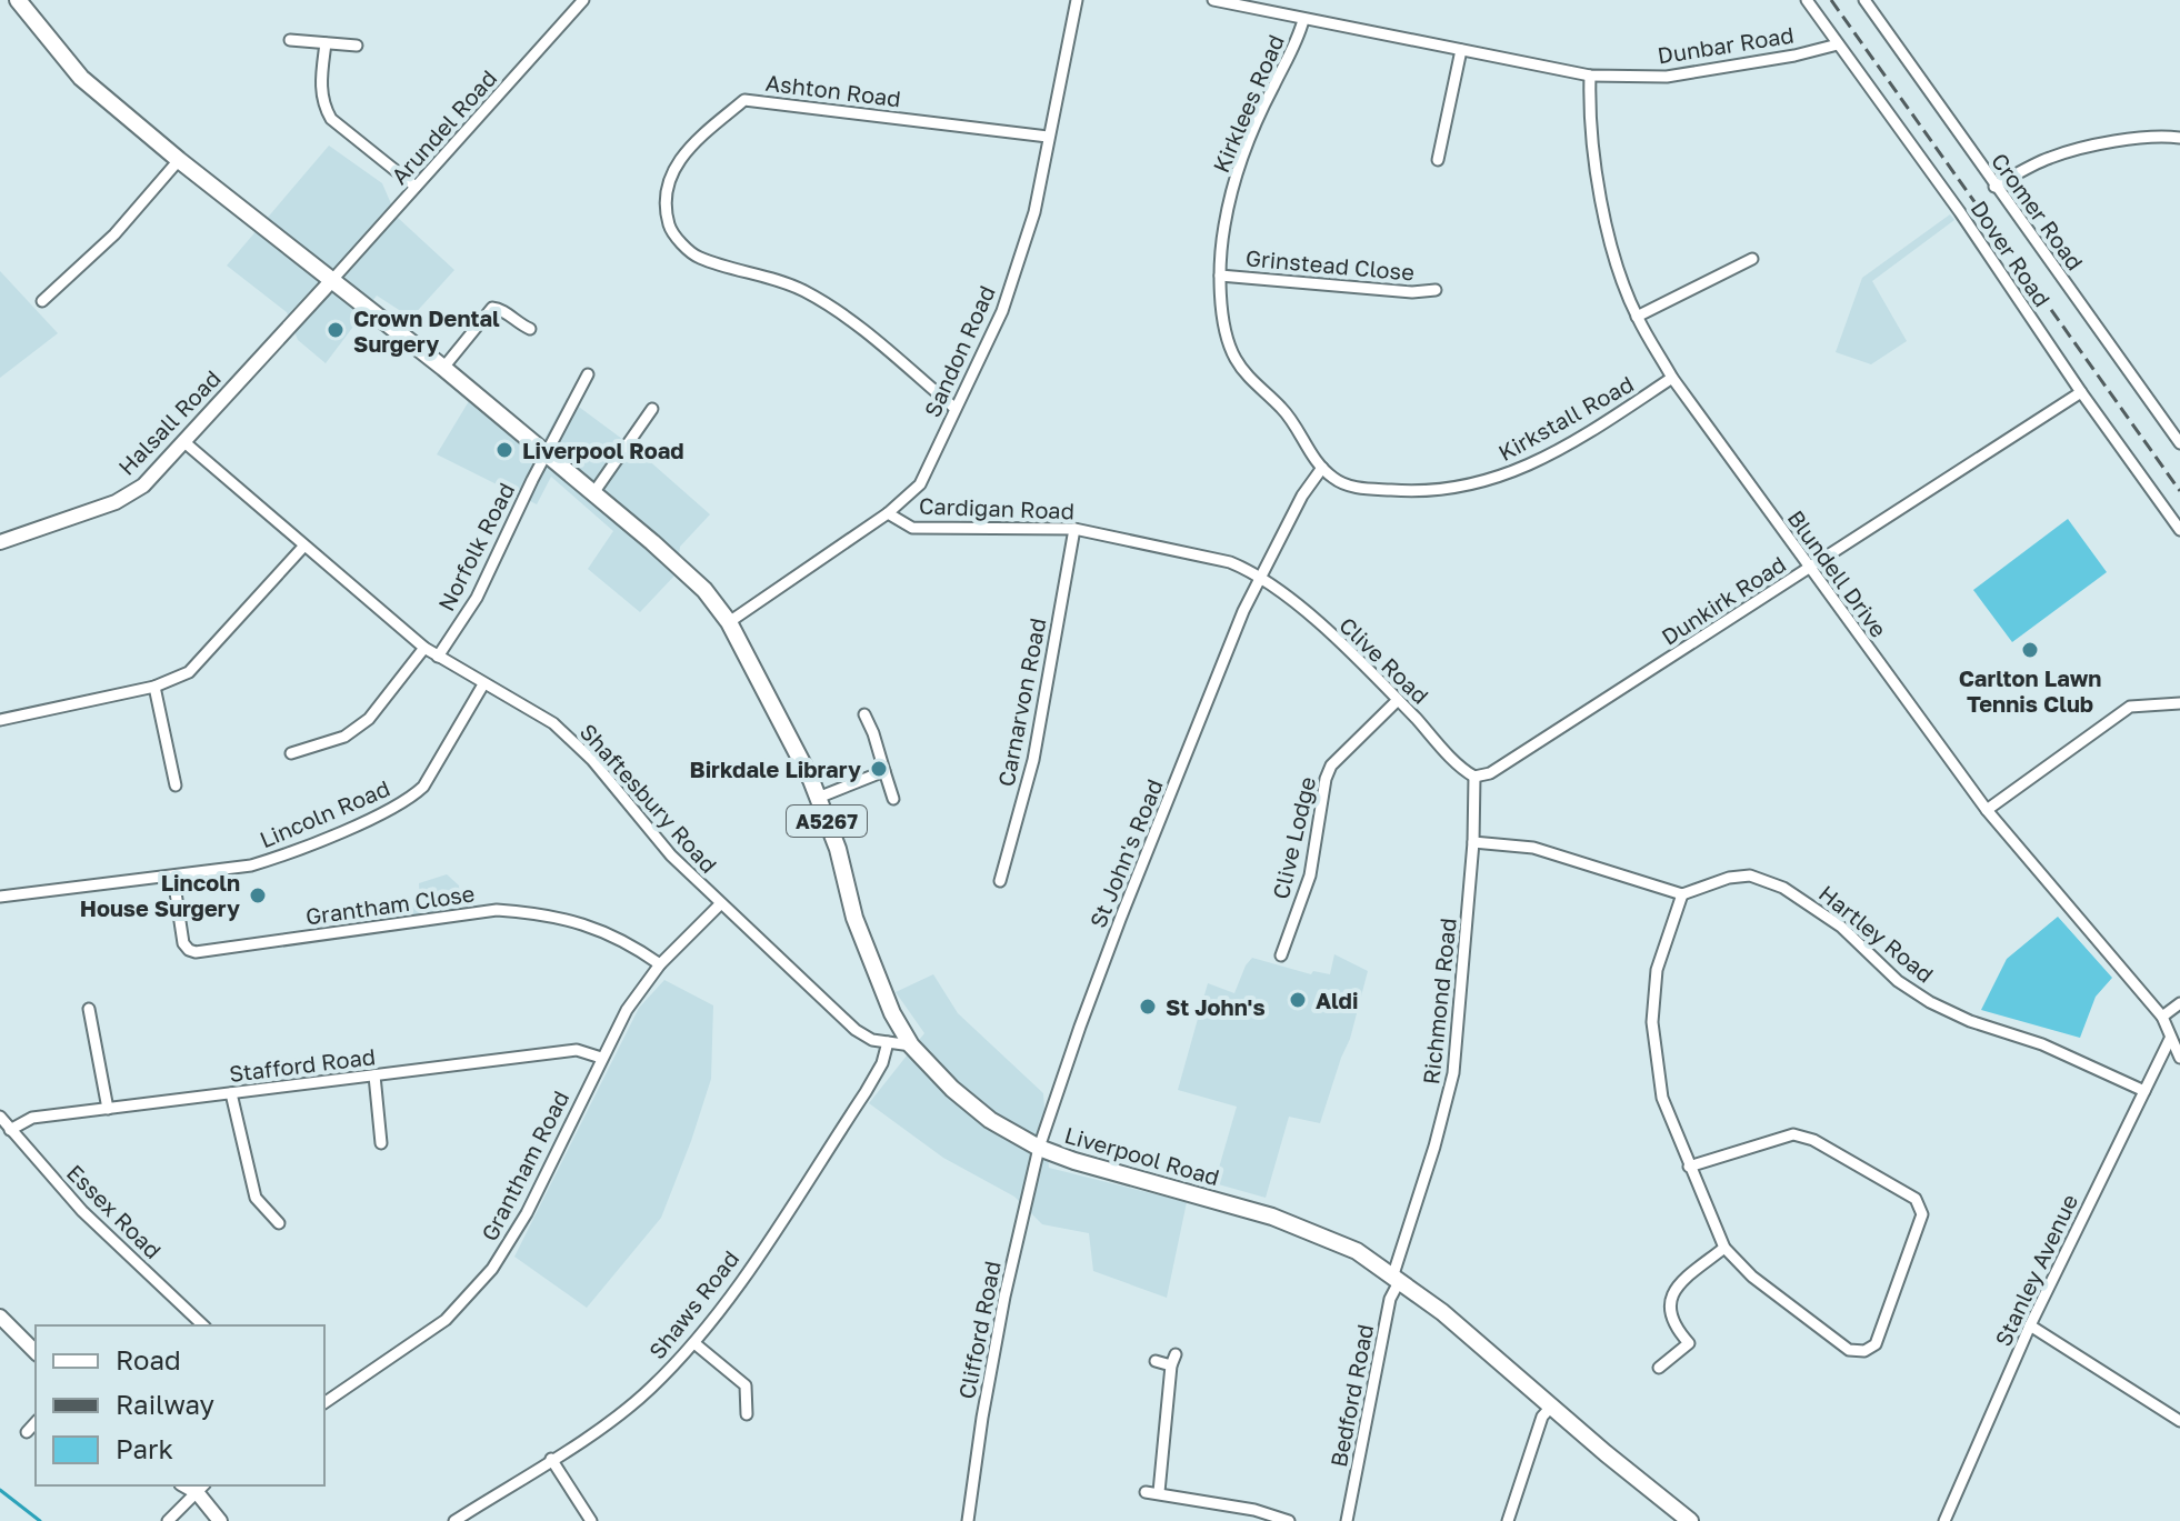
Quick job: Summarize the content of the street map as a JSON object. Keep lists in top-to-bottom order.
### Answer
{
  "streets": {
    "main road": ["A5267", "Liverpool Road"],
    "street": [
      "Dunbar Road",
      "Ashton Road",
      "Kirklees Road",
      "Arundel Road",
      "Cromer Road",
      "Dover Road",
      "Grinstead Close",
      "Sandon Road",
      "Kirkstall Road",
      "Halsall Road",
      "Cardigan Road",
      "Norfolk Road",
      "Blundell Drive",
      "Dunkirk Road",
      "Clive Road",
      "Carnarvon Road",
      "Shaftesbury Road",
      "Lincoln Road",
      "Clive Lodge",
      "St John's Road",
      "Grantham Close",
      "Hartley Road",
      "Richmond Road",
      "Stafford Road",
      "Grantham Road",
      "Essex Road",
      "Stanley Avenue",
      "Shaws Road",
      "Clifford Road",
      "Bedford Road"
    ]
  },
  "crossings": [
    ["Dunbar Road", "Kirklees Road"],
    ["Dunbar Road", "Dover Road"],
    ["Dunbar Road", "Blundell Drive"],
    ["Ashton Road", "Sandon Road"],
    ["Kirklees Road", "Grinstead Close"],
    ["Kirklees Road", "Kirkstall Road"],
    ["Arundel Road", "Halsall Road"],
    ["Arundel Road", "Liverpool Road"],
    ["Dover Road", "Dunkirk Road"],
    ["Sandon Road", "Cardigan Road"],
    ["Sandon Road", "Liverpool Road"],
    ["Kirkstall Road", "Blundell Drive"],
    ["Halsall Road", "Shaftesbury Road"],
    ["Halsall Road", "Liverpool Road"],
    ["Cardigan Road", "Clive Road"],
    ["Cardigan Road", "Carnarvon Road"],
    ["Cardigan Road", "St John's Road"],
    ["Norfolk Road", "Shaftesbury Road"],
    ["Norfolk Road", "Liverpool Road"],
    ["Blundell Drive", "Dunkirk Road"],
    ["Blundell Drive", "Stanley Avenue"],
    ["Dunkirk Road", "Clive Road"],
    ["Dunkirk Road", "Richmond Road"],
    ["Clive Road", "Clive Lodge"],
    ["Clive Road", "St John's Road"],
    ["Clive Road", "Richmond Road"],
    ["Shaftesbury Road", "Lincoln Road"],
    ["Shaftesbury Road", "Liverpool Road"],
    ["Shaftesbury Road", "Grantham Road"],
    ["Shaftesbury Road", "Shaws Road"],
    ["Lincoln Road", "Grantham Close"],
    ["St John's Road", "Liverpool Road"],
    ["St John's Road", "Clifford Road"],
    ["Grantham Close", "Grantham Road"],
    ["Hartley Road", "Stanley Avenue"],
    ["Richmond Road", "Liverpool Road"],
    ["Richmond Road", "Bedford Road"],
    ["Stafford Road", "Grantham Road"],
    ["Stafford Road", "Essex Road"],
    ["Liverpool Road", "Clifford Road"],
    ["Liverpool Road", "Bedford Road"]
  ],
  "places": [
    "Crown Dental Surgery",
    "Liverpool Road",
    "Carlton Lawn Tennis Club",
    "Birkdale Library",
    "Lincoln House Surgery",
    "Aldi",
    "St John's"
  ],
  "legend": ["Road", "Railway", "Park"]
}
